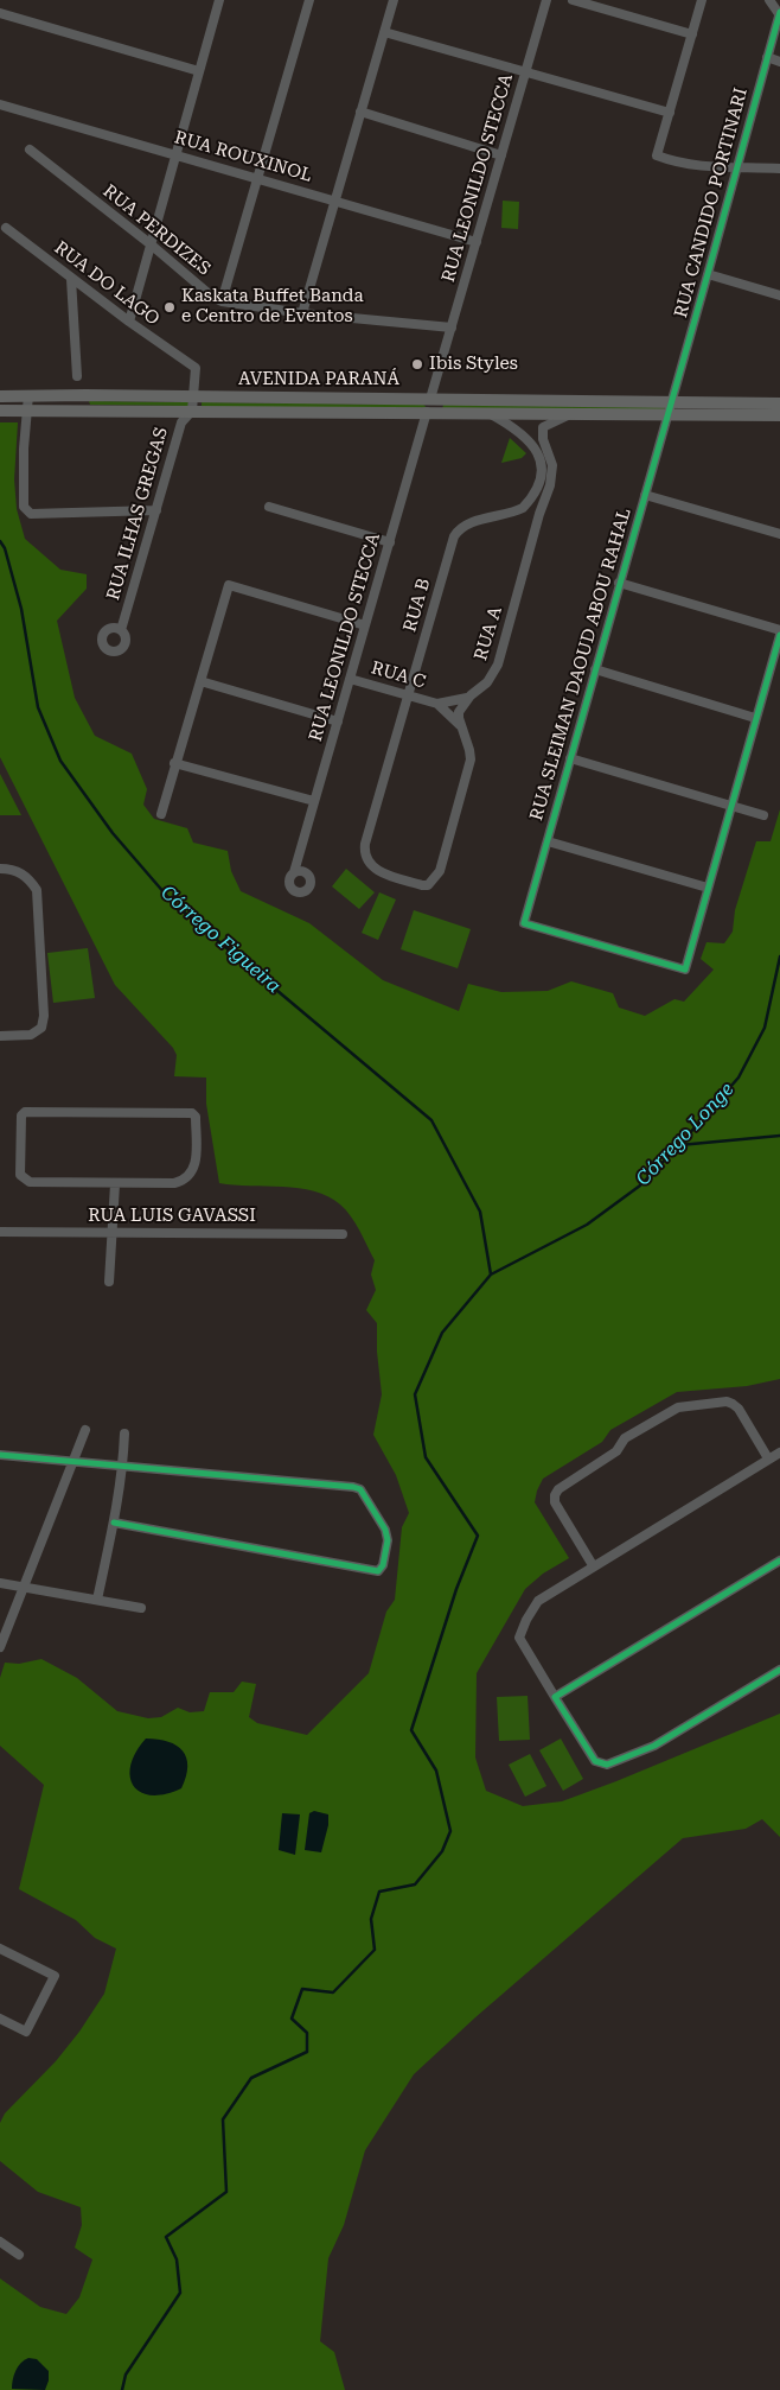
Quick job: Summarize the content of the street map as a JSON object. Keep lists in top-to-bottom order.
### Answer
{
  "streets": {
    "main road": ["AVENIDA PARANÁ"],
    "street": [
      "RUA ROUXINOL",
      "RUA LEONILDO STECCA",
      "RUA CANDIDO PORTINARI",
      "RUA PERDIZES",
      "RUA DO LAGO",
      "RUA ILHAS GREGAS",
      "RUA B",
      "RUA A",
      "RUA SLEIMAN DAOUD ABOU RAHAL",
      "RUA C",
      "RUA LUIS GAVASSI"
    ]
  },
  "crossings": [
    ["RUA ROUXINOL", "RUA LEONILDO STECCA"],
    ["RUA LEONILDO STECCA", "RUA PERDIZES"],
    ["RUA LEONILDO STECCA", "AVENIDA PARANÁ"],
    ["RUA LEONILDO STECCA", "RUA C"],
    ["RUA CANDIDO PORTINARI", "AVENIDA PARANÁ"],
    ["RUA CANDIDO PORTINARI", "RUA SLEIMAN DAOUD ABOU RAHAL"],
    ["RUA DO LAGO", "AVENIDA PARANÁ"],
    ["RUA DO LAGO", "RUA ILHAS GREGAS"],
    ["AVENIDA PARANÁ", "RUA ILHAS GREGAS"],
    ["AVENIDA PARANÁ", "RUA SLEIMAN DAOUD ABOU RAHAL"],
    ["RUA B", "RUA A"],
    ["RUA B", "RUA C"],
    ["RUA A", "RUA C"]
  ],
  "water": ["Córrego Figueira", "Córrego Longe"],
  "places": ["Kaskata Buffet Banda e Centro de Eventos", "Ibis Styles"]
}
